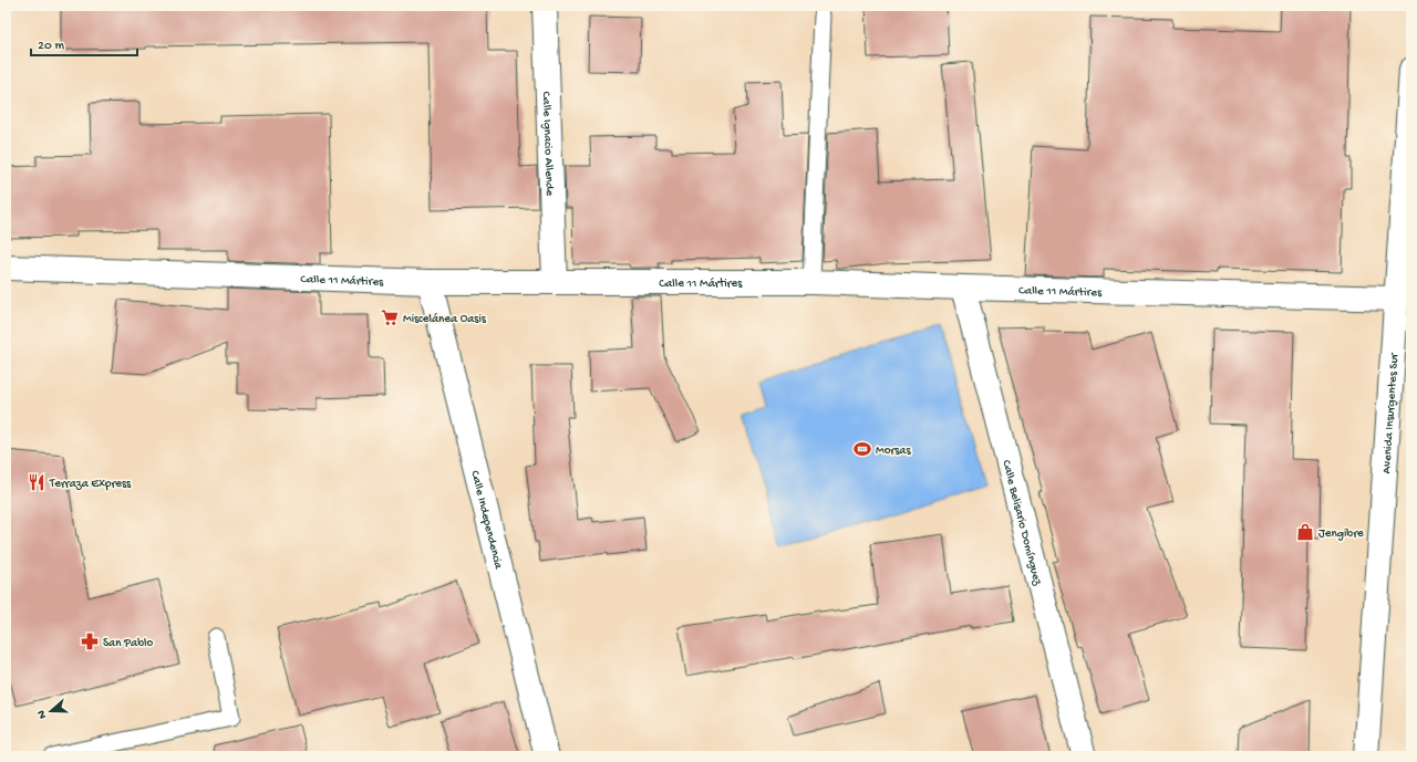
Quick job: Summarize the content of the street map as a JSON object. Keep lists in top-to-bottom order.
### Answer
{
  "streets": {
    "street": [
      "Calle Ignacio Allende",
      "Calle 11 Mártires",
      "Avenida Insurgentes Sur",
      "Calle Independencia",
      "Calle Belisario Domínguez"
    ]
  },
  "crossings": [
    ["Calle Ignacio Allende", "Calle 11 Mártires"],
    ["Calle 11 Mártires", "Avenida Insurgentes Sur"],
    ["Calle 11 Mártires", "Calle Independencia"],
    ["Calle 11 Mártires", "Calle Belisario Domínguez"]
  ],
  "places": {
    "supermarket": ["Miscelánea Oasis"],
    "sports": ["Morsas"],
    "restaurant": ["Terraza Express"],
    "shop": ["Jengibre"],
    "pharmacy": ["San Pablo"]
  },
  "scale_bar": "20 m",
  "north": "left"
}
